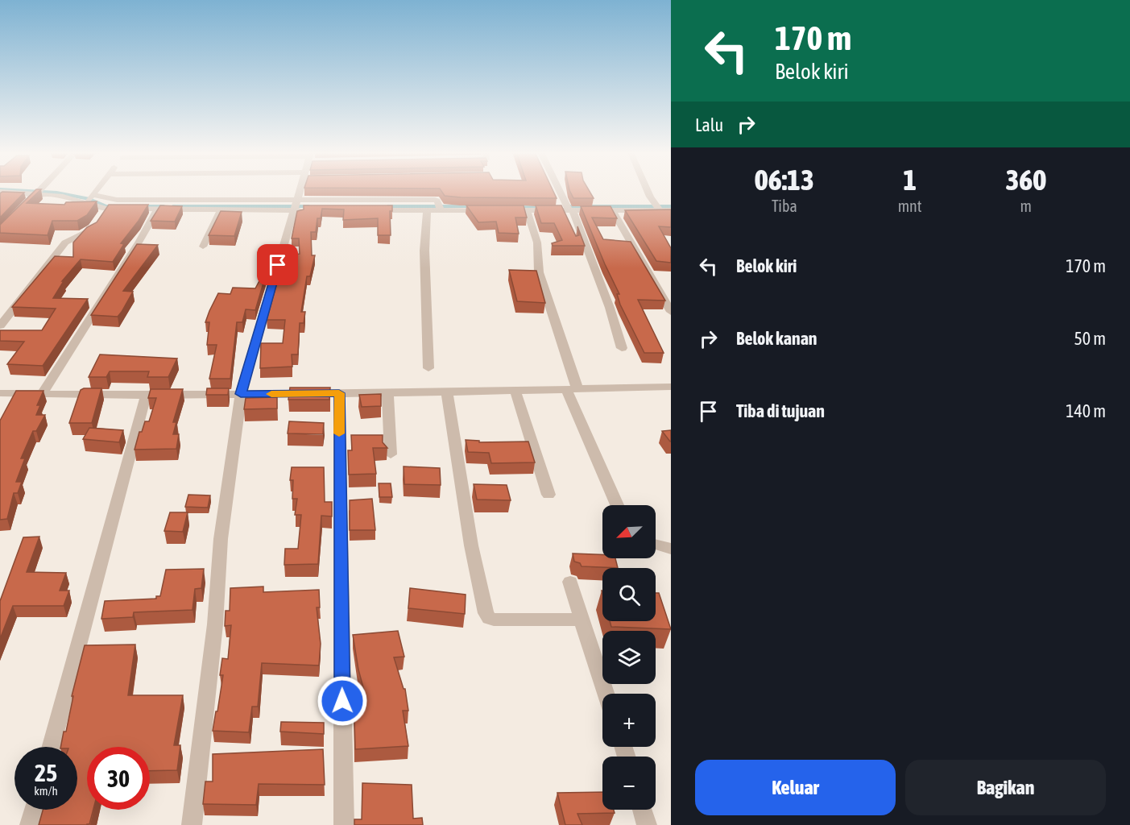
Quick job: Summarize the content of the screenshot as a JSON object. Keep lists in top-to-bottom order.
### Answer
{
  "north": "bottom left",
  "page": {
    "turn": ["170 m", "Belok kiri"],
    "then": "Lalu",
    "eta": [
      "06:13",
      "Tiba",
      "1",
      "mnt",
      "360",
      "m"
    ],
    "list": [
      {
        "name": "Belok kiri",
        "value": "170 m"
      },
      {
        "name": "Belok kanan",
        "value": "50 m"
      },
      {
        "name": "Tiba di tujuan",
        "value": "140 m"
      }
    ],
    "map_buttons": ["+", "−"],
    "speed": "25 km/h",
    "limit": "30",
    "buttons": ["Keluar", "Bagikan"]
  }
}
